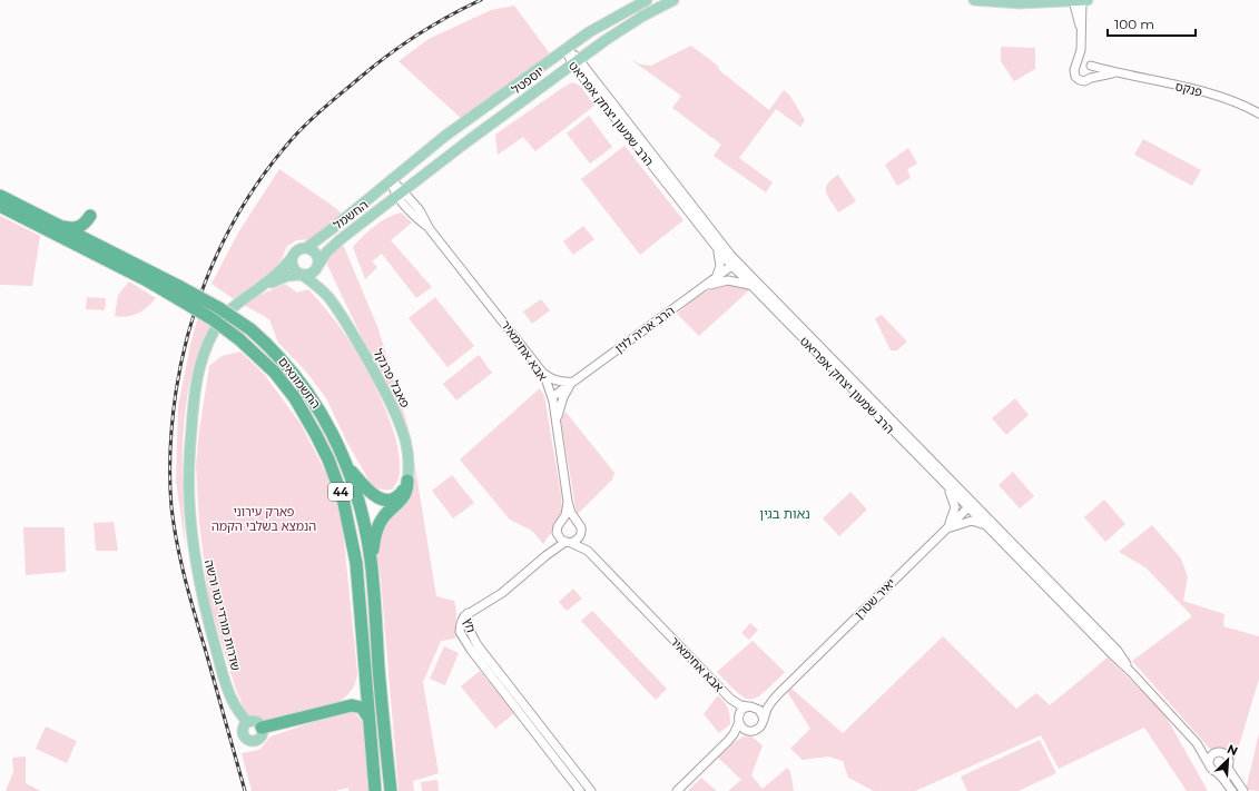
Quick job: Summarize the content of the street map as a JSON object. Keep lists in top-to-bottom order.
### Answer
{
  "streets": {
    "highway": ["החשמונאים", "44"],
    "main road": [
      "יוספטל",
      "החשמל",
      "פאבל פרנקל",
      "שדרות מורדי גטו ורשה"
    ],
    "street": [
      "פנקס",
      "הרב שמעון יצחק אפריאט",
      "הרב אריה לוין",
      "אבא אחימאיר",
      "יאיר שטרן",
      "חץ"
    ]
  },
  "crossings": [
    ["יוספטל", "הרב שמעון יצחק אפריאט"],
    ["יוספטל", "החשמל"],
    ["יוספטל", "אבא אחימאיר"],
    ["הרב שמעון יצחק אפריאט", "הרב אריה לוין"],
    ["הרב שמעון יצחק אפריאט", "יאיר שטרן"],
    ["החשמל", "אבא אחימאיר"],
    ["החשמל", "פאבל פרנקל"],
    ["החשמל", "שדרות מורדי גטו ורשה"],
    ["הרב אריה לוין", "אבא אחימאיר"],
    ["אבא אחימאיר", "יאיר שטרן"],
    ["פאבל פרנקל", "שדרות מורדי גטו ורשה"],
    ["החשמונאים", "44"]
  ],
  "districts": ["נאות בגין"],
  "parks": ["פארק עירוני הנמצא בשלבי הקמה"],
  "scale_bar": "100 m",
  "north": "top right"
}
